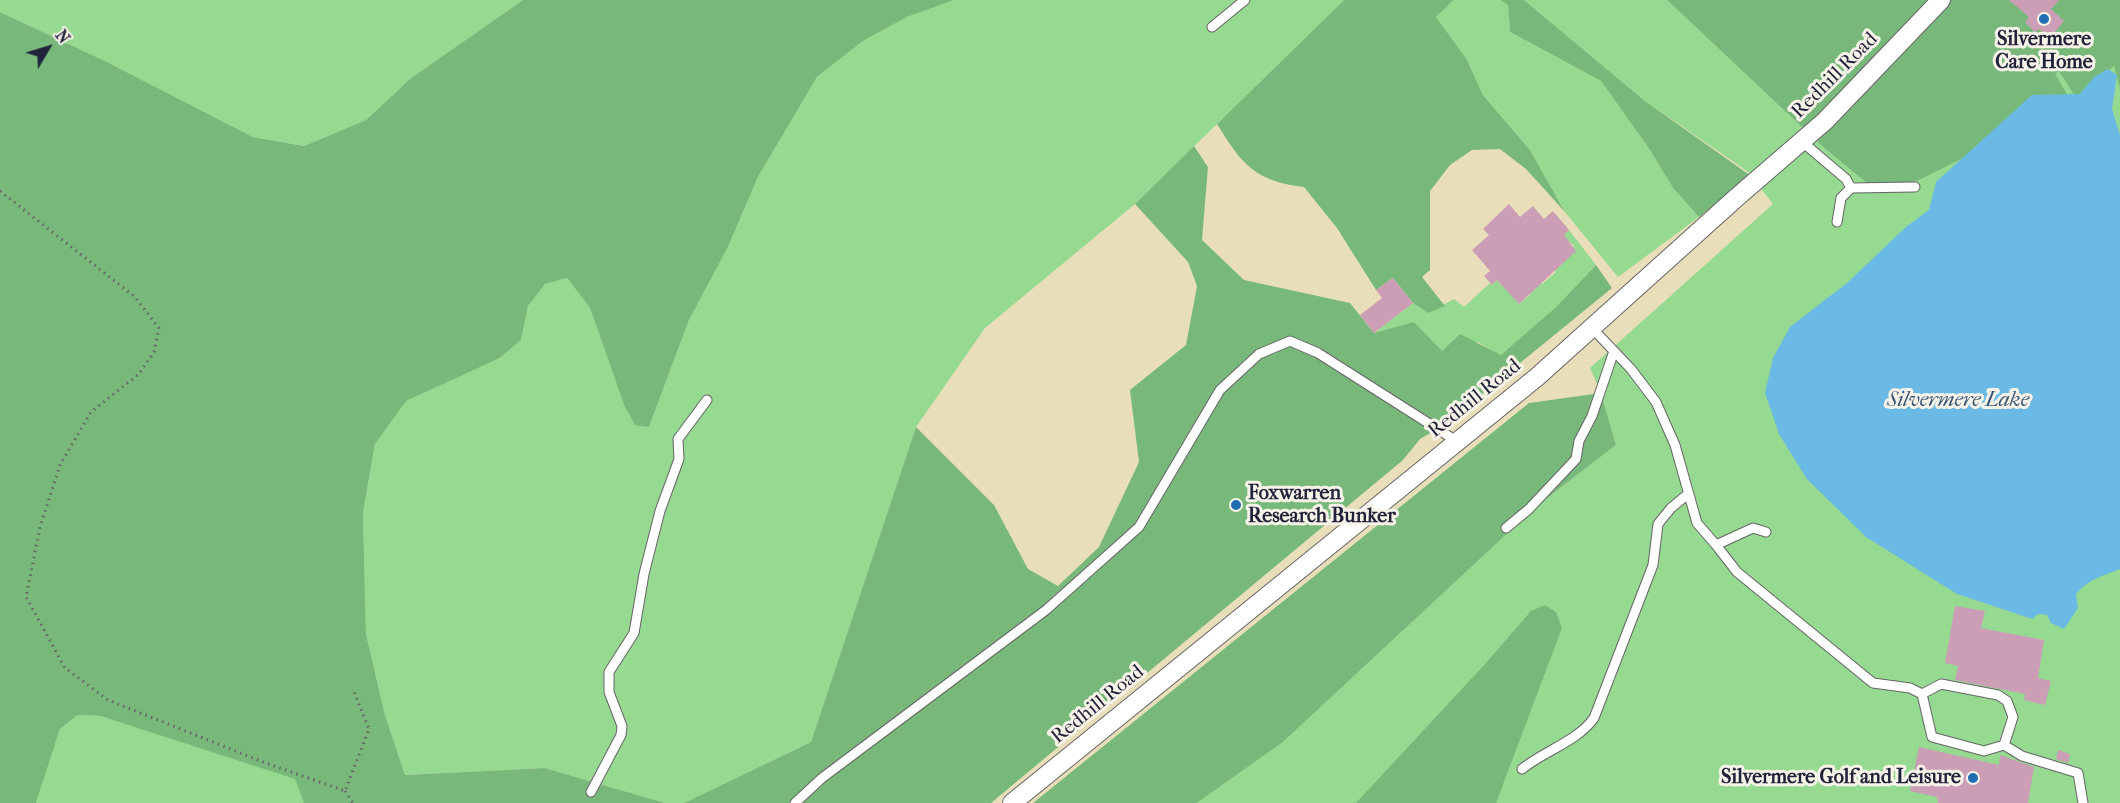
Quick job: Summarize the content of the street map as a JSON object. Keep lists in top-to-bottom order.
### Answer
{
  "streets": {
    "street": ["Redhill Road"]
  },
  "water": ["Silvermere Lake"],
  "places": ["Silvermere Care Home", "Foxwarren Research Bunker", "Silvermere Golf and Leisure"],
  "north": "top right"
}
